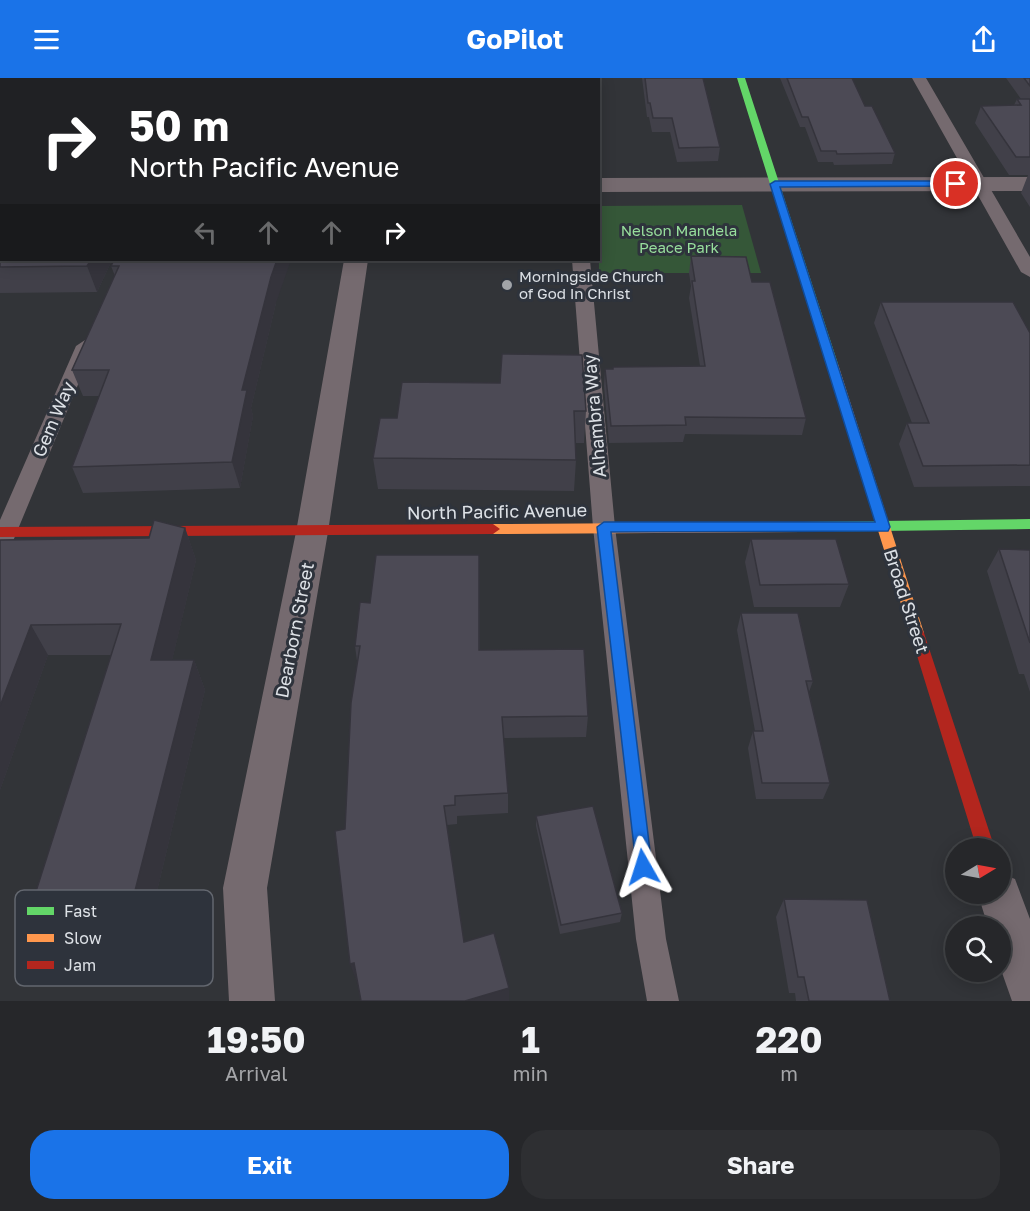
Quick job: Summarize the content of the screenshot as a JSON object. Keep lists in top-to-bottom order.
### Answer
{
  "streets": {
    "street": ["North Pacific Avenue", "Broad Street", "Dearborn Street"],
    "lane": ["Alhambra Way", "Gem Way"]
  },
  "crossings": [
    ["Alhambra Way", "North Pacific Avenue"],
    ["Gem Way", "North Pacific Avenue"],
    ["North Pacific Avenue", "Broad Street"],
    ["North Pacific Avenue", "Dearborn Street"]
  ],
  "parks": ["Nelson Mandela Peace Park"],
  "places": ["Morningside Church of God In Christ"],
  "legend": ["Fast", "Slow", "Jam"],
  "north": "right",
  "page": {
    "header": "GoPilot",
    "turn": ["50 m", "North Pacific Avenue"],
    "eta": [
      "19:50",
      "Arrival",
      "1",
      "min",
      "220",
      "m"
    ],
    "buttons": ["Exit", "Share"]
  }
}
